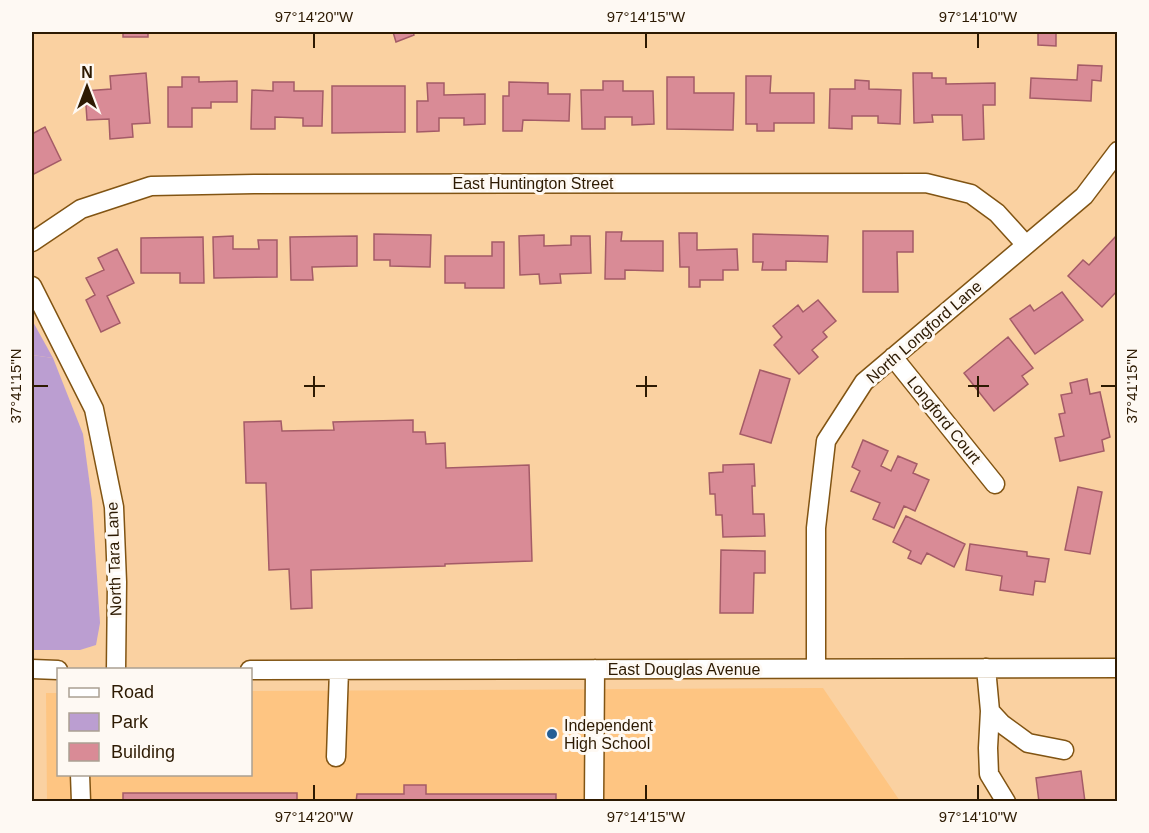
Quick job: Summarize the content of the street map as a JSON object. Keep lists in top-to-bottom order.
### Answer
{
  "streets": {
    "street": [
      "East Huntington Street",
      "North Longford Lane",
      "Longford Court",
      "North Tara Lane",
      "East Douglas Avenue"
    ]
  },
  "crossings": [
    ["East Huntington Street", "North Longford Lane"],
    ["North Longford Lane", "Longford Court"],
    ["North Longford Lane", "East Douglas Avenue"]
  ],
  "places": ["Independent High School"],
  "legend": ["Road", "Park", "Building"],
  "north": "top",
  "coordinates": [
    "97°14'20\"W",
    "97°14'15\"W",
    "97°14'10\"W",
    "37°41'15\"N"
  ]
}
